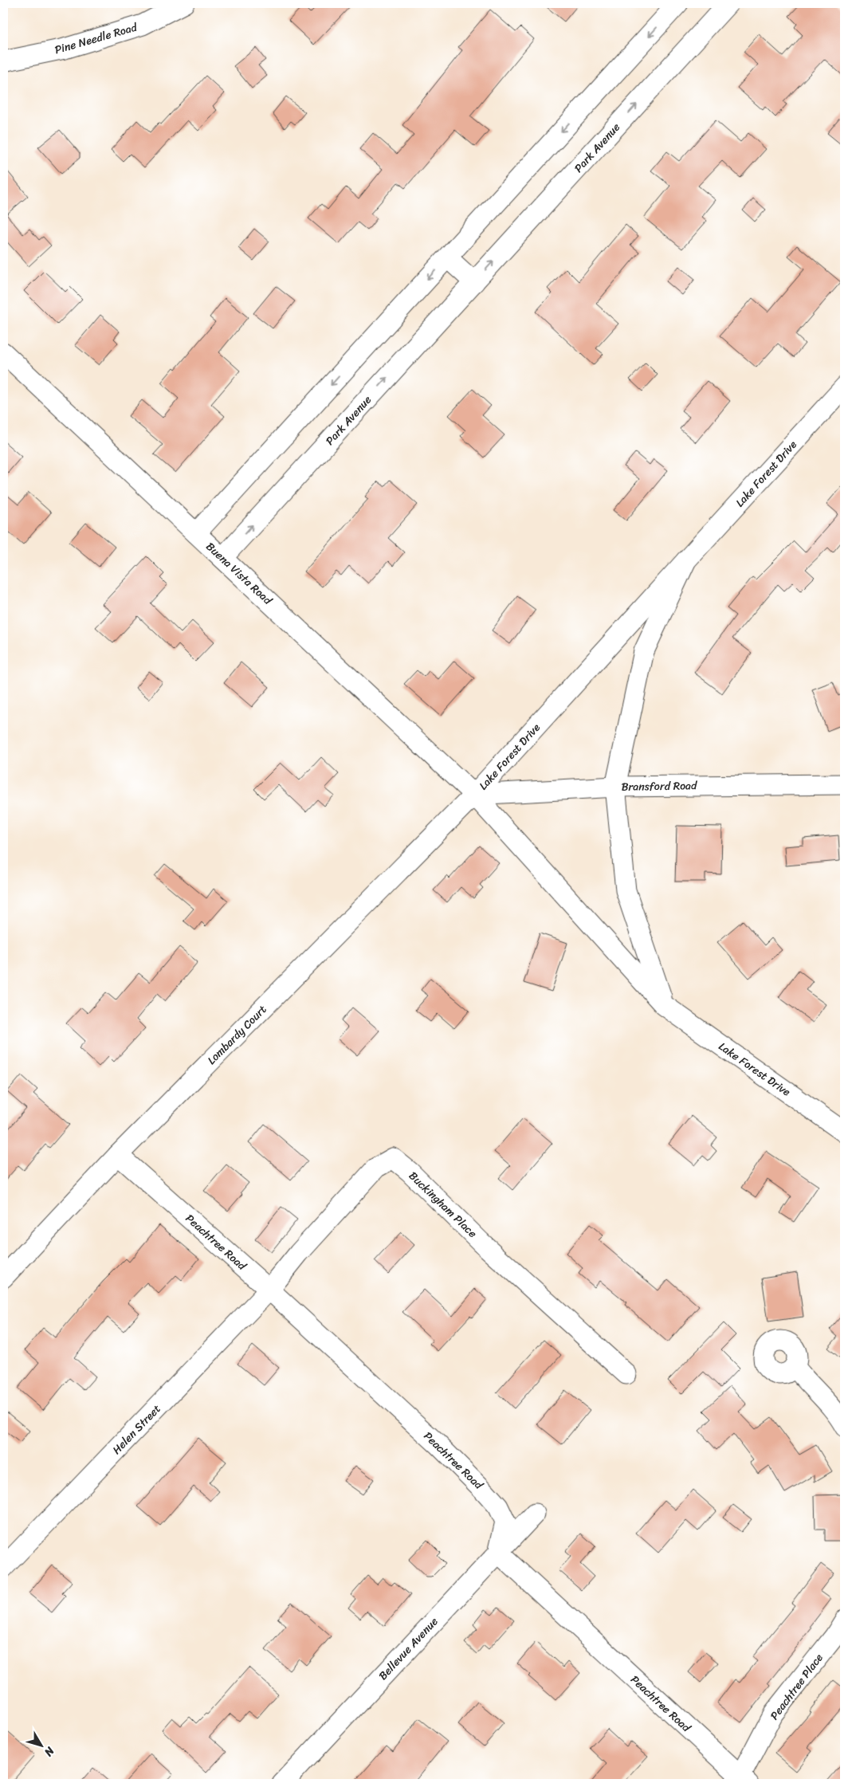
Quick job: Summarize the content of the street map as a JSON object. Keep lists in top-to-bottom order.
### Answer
{
  "streets": {
    "street": [
      "Pine Needle Road",
      "Park Avenue",
      "Lake Forest Drive",
      "Buena Vista Road",
      "Bransford Road",
      "Lombardy Court",
      "Buckingham Place",
      "Peachtree Road",
      "Helen Street",
      "Bellevue Avenue",
      "Peachtree Place"
    ]
  },
  "crossings": [
    ["Park Avenue", "Buena Vista Road"],
    ["Lake Forest Drive", "Buena Vista Road"],
    ["Lake Forest Drive", "Bransford Road"],
    ["Lake Forest Drive", "Lombardy Court"],
    ["Buena Vista Road", "Bransford Road"],
    ["Buena Vista Road", "Lombardy Court"],
    ["Bransford Road", "Lombardy Court"],
    ["Lombardy Court", "Peachtree Road"],
    ["Buckingham Place", "Peachtree Road"],
    ["Buckingham Place", "Helen Street"],
    ["Peachtree Road", "Helen Street"],
    ["Peachtree Road", "Bellevue Avenue"],
    ["Peachtree Road", "Peachtree Place"]
  ],
  "north": "bottom right"
}
